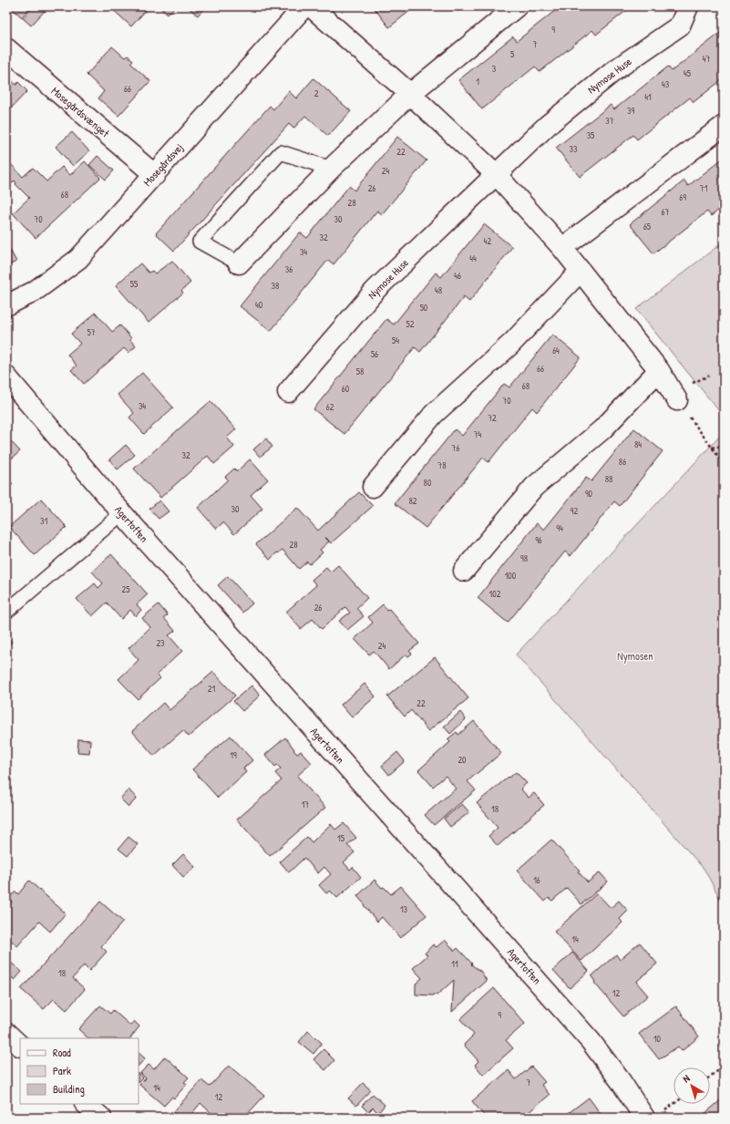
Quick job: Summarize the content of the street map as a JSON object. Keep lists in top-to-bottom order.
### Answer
{
  "streets": {
    "street": [
      "Nymose Huse",
      "Mosegårdsvænget",
      "Mosegårdsvej",
      "Agertoften"
    ]
  },
  "crossings": [
    ["Mosegårdsvænget", "Mosegårdsvej"]
  ],
  "parks": ["Nymosen"],
  "house_numbers": [
    "9",
    "7",
    "5",
    "47",
    "3",
    "45",
    "1",
    "43",
    "66",
    "2",
    "41",
    "39",
    "37",
    "35",
    "33",
    "22",
    "24",
    "26",
    "71",
    "68",
    "69",
    "28",
    "67",
    "70",
    "30",
    "65",
    "32",
    "42",
    "34",
    "44",
    "36",
    "46",
    "55",
    "38",
    "48",
    "40",
    "50",
    "52",
    "57",
    "54",
    "64",
    "56",
    "66",
    "58",
    "68",
    "60",
    "70",
    "34",
    "62",
    "72",
    "74",
    "84",
    "76",
    "32",
    "86",
    "78",
    "88",
    "80",
    "90",
    "82",
    "30",
    "92",
    "31",
    "94",
    "96",
    "28",
    "98",
    "100",
    "25",
    "102",
    "26",
    "23",
    "24",
    "21",
    "22",
    "19",
    "20",
    "17",
    "18",
    "15",
    "16",
    "13",
    "14",
    "11",
    "18",
    "12",
    "9",
    "10",
    "7",
    "14",
    "12"
  ],
  "legend": ["Road", "Park", "Building"],
  "north": "top left"
}
